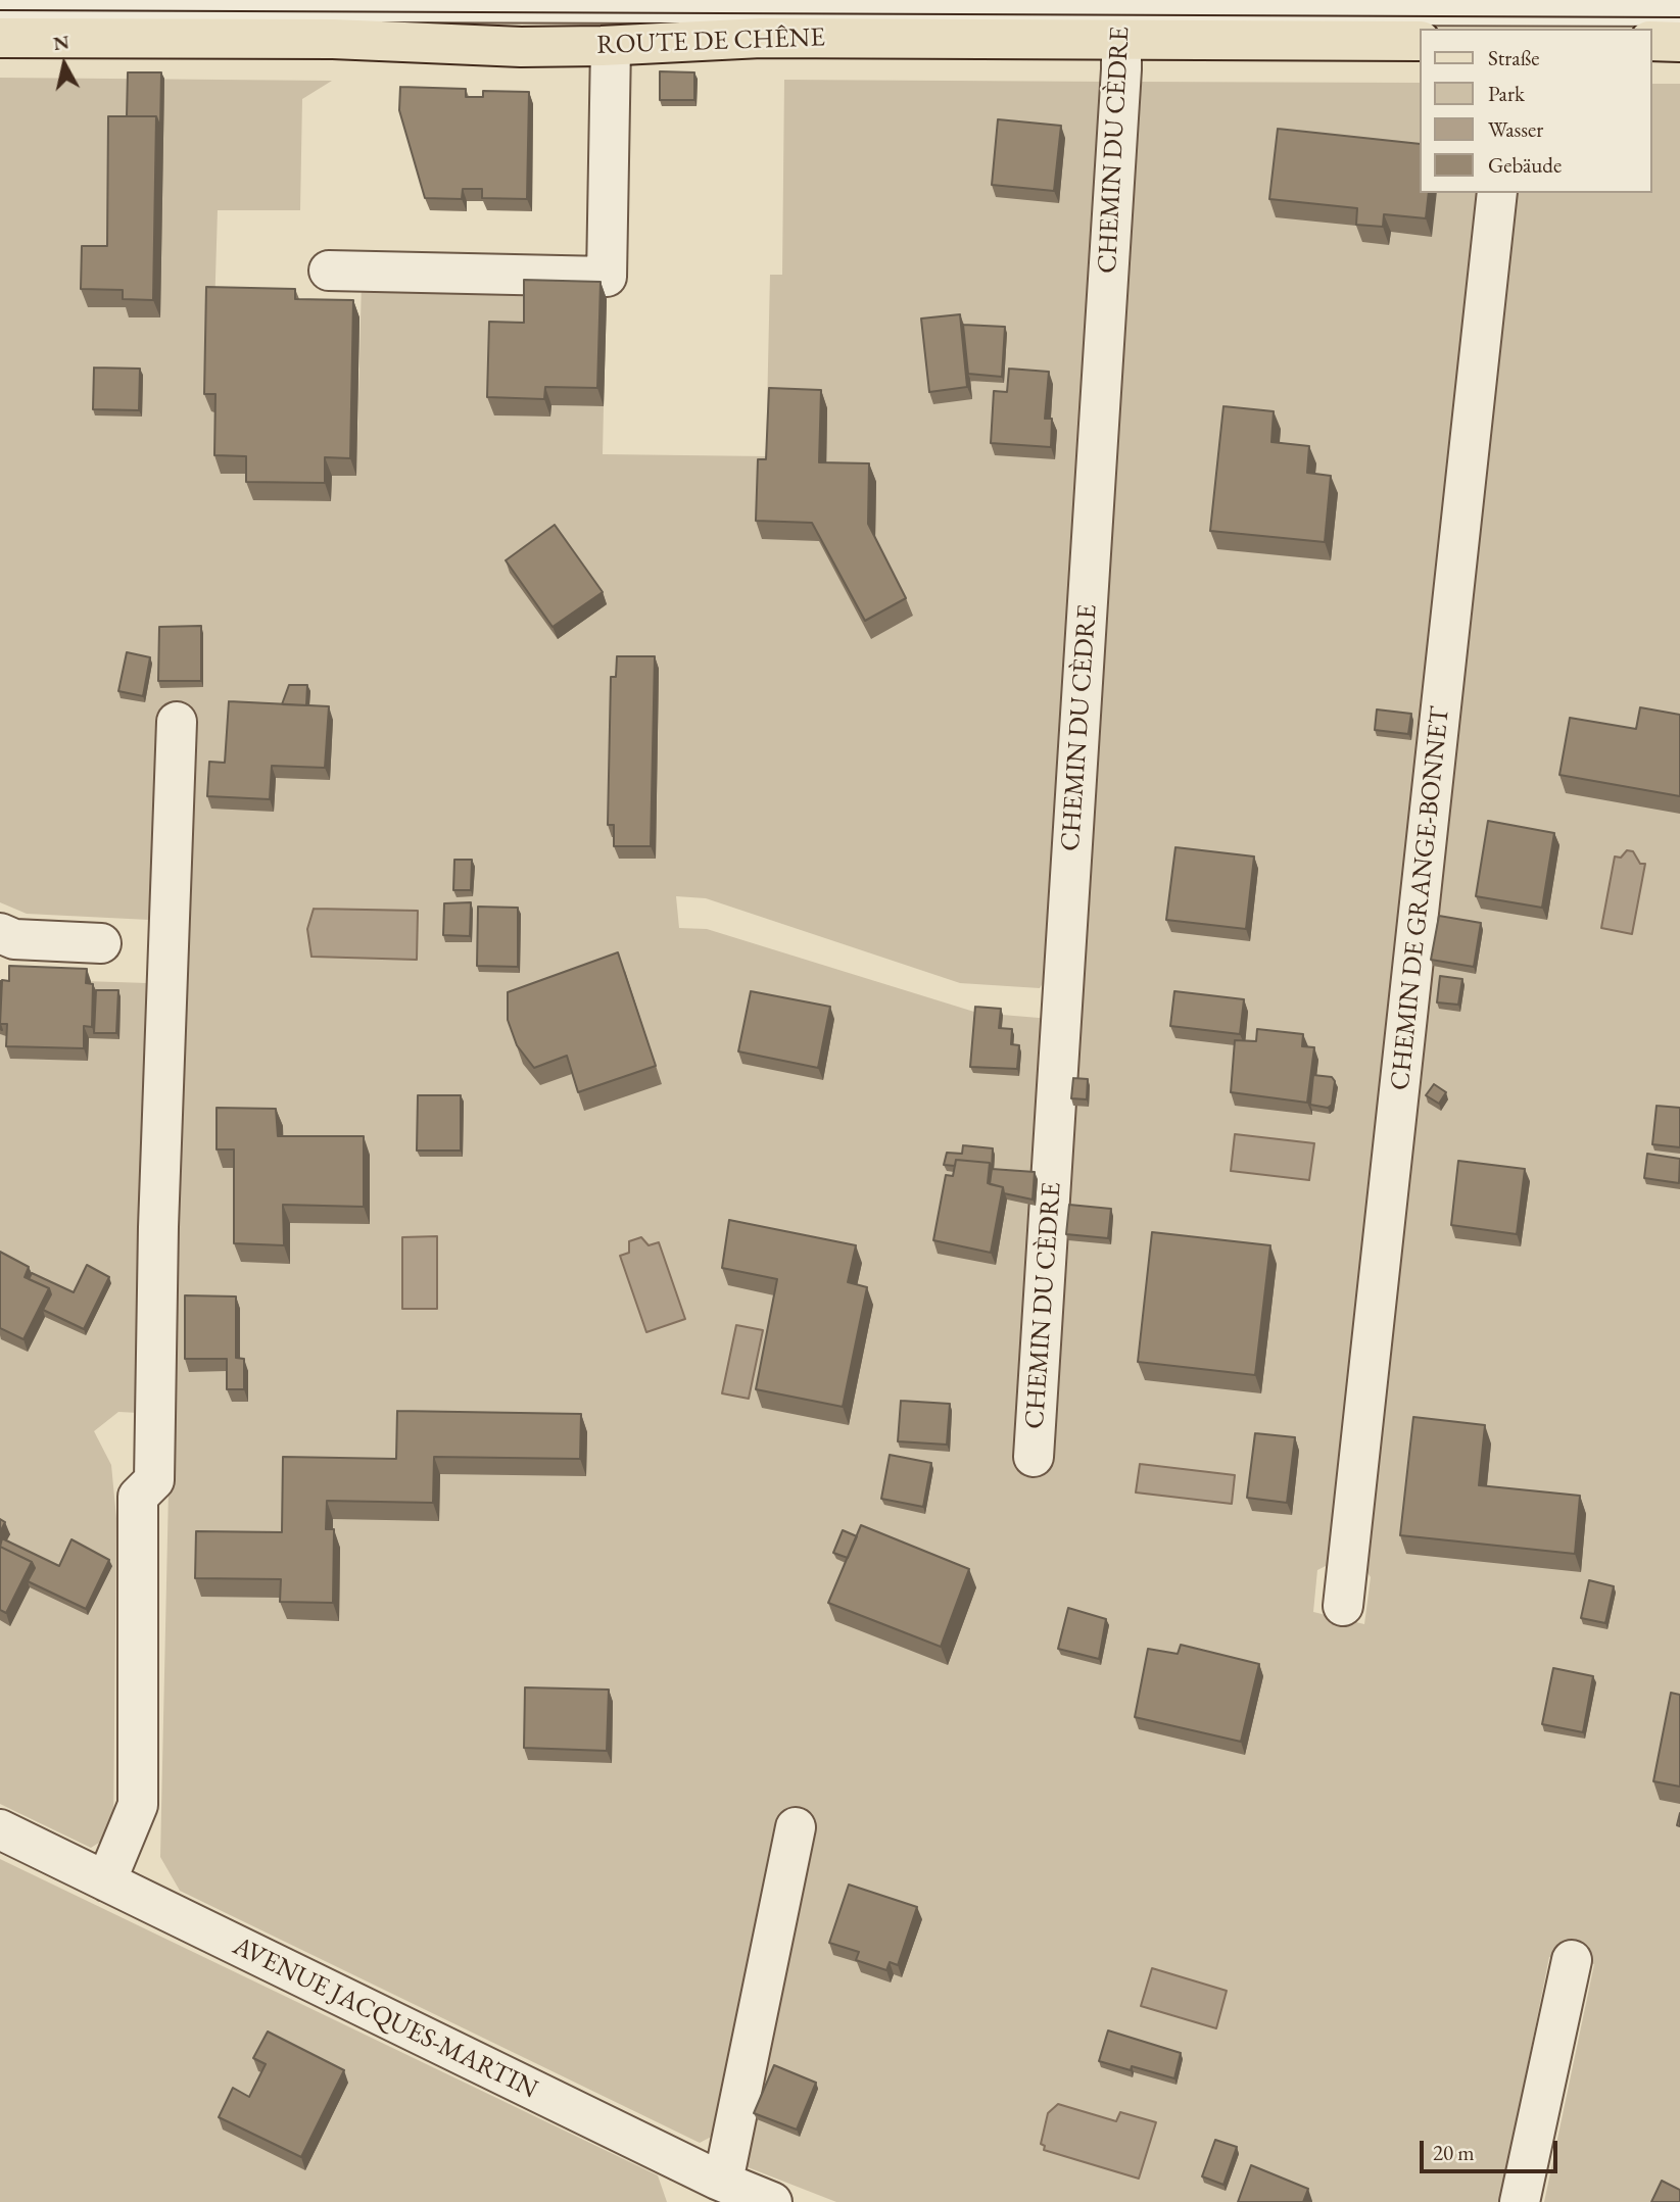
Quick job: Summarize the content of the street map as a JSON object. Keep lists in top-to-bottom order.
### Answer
{
  "streets": {
    "main road": ["ROUTE DE CHÊNE"],
    "street": ["CHEMIN DU CÈDRE", "CHEMIN DE GRANGE-BONNET", "AVENUE JACQUES-MARTIN"]
  },
  "crossings": [
    ["ROUTE DE CHÊNE", "CHEMIN DU CÈDRE"]
  ],
  "legend": [
    "Straße",
    "Park",
    "Wasser",
    "Gebäude"
  ],
  "scale_bar": "20 m",
  "north": "top"
}
